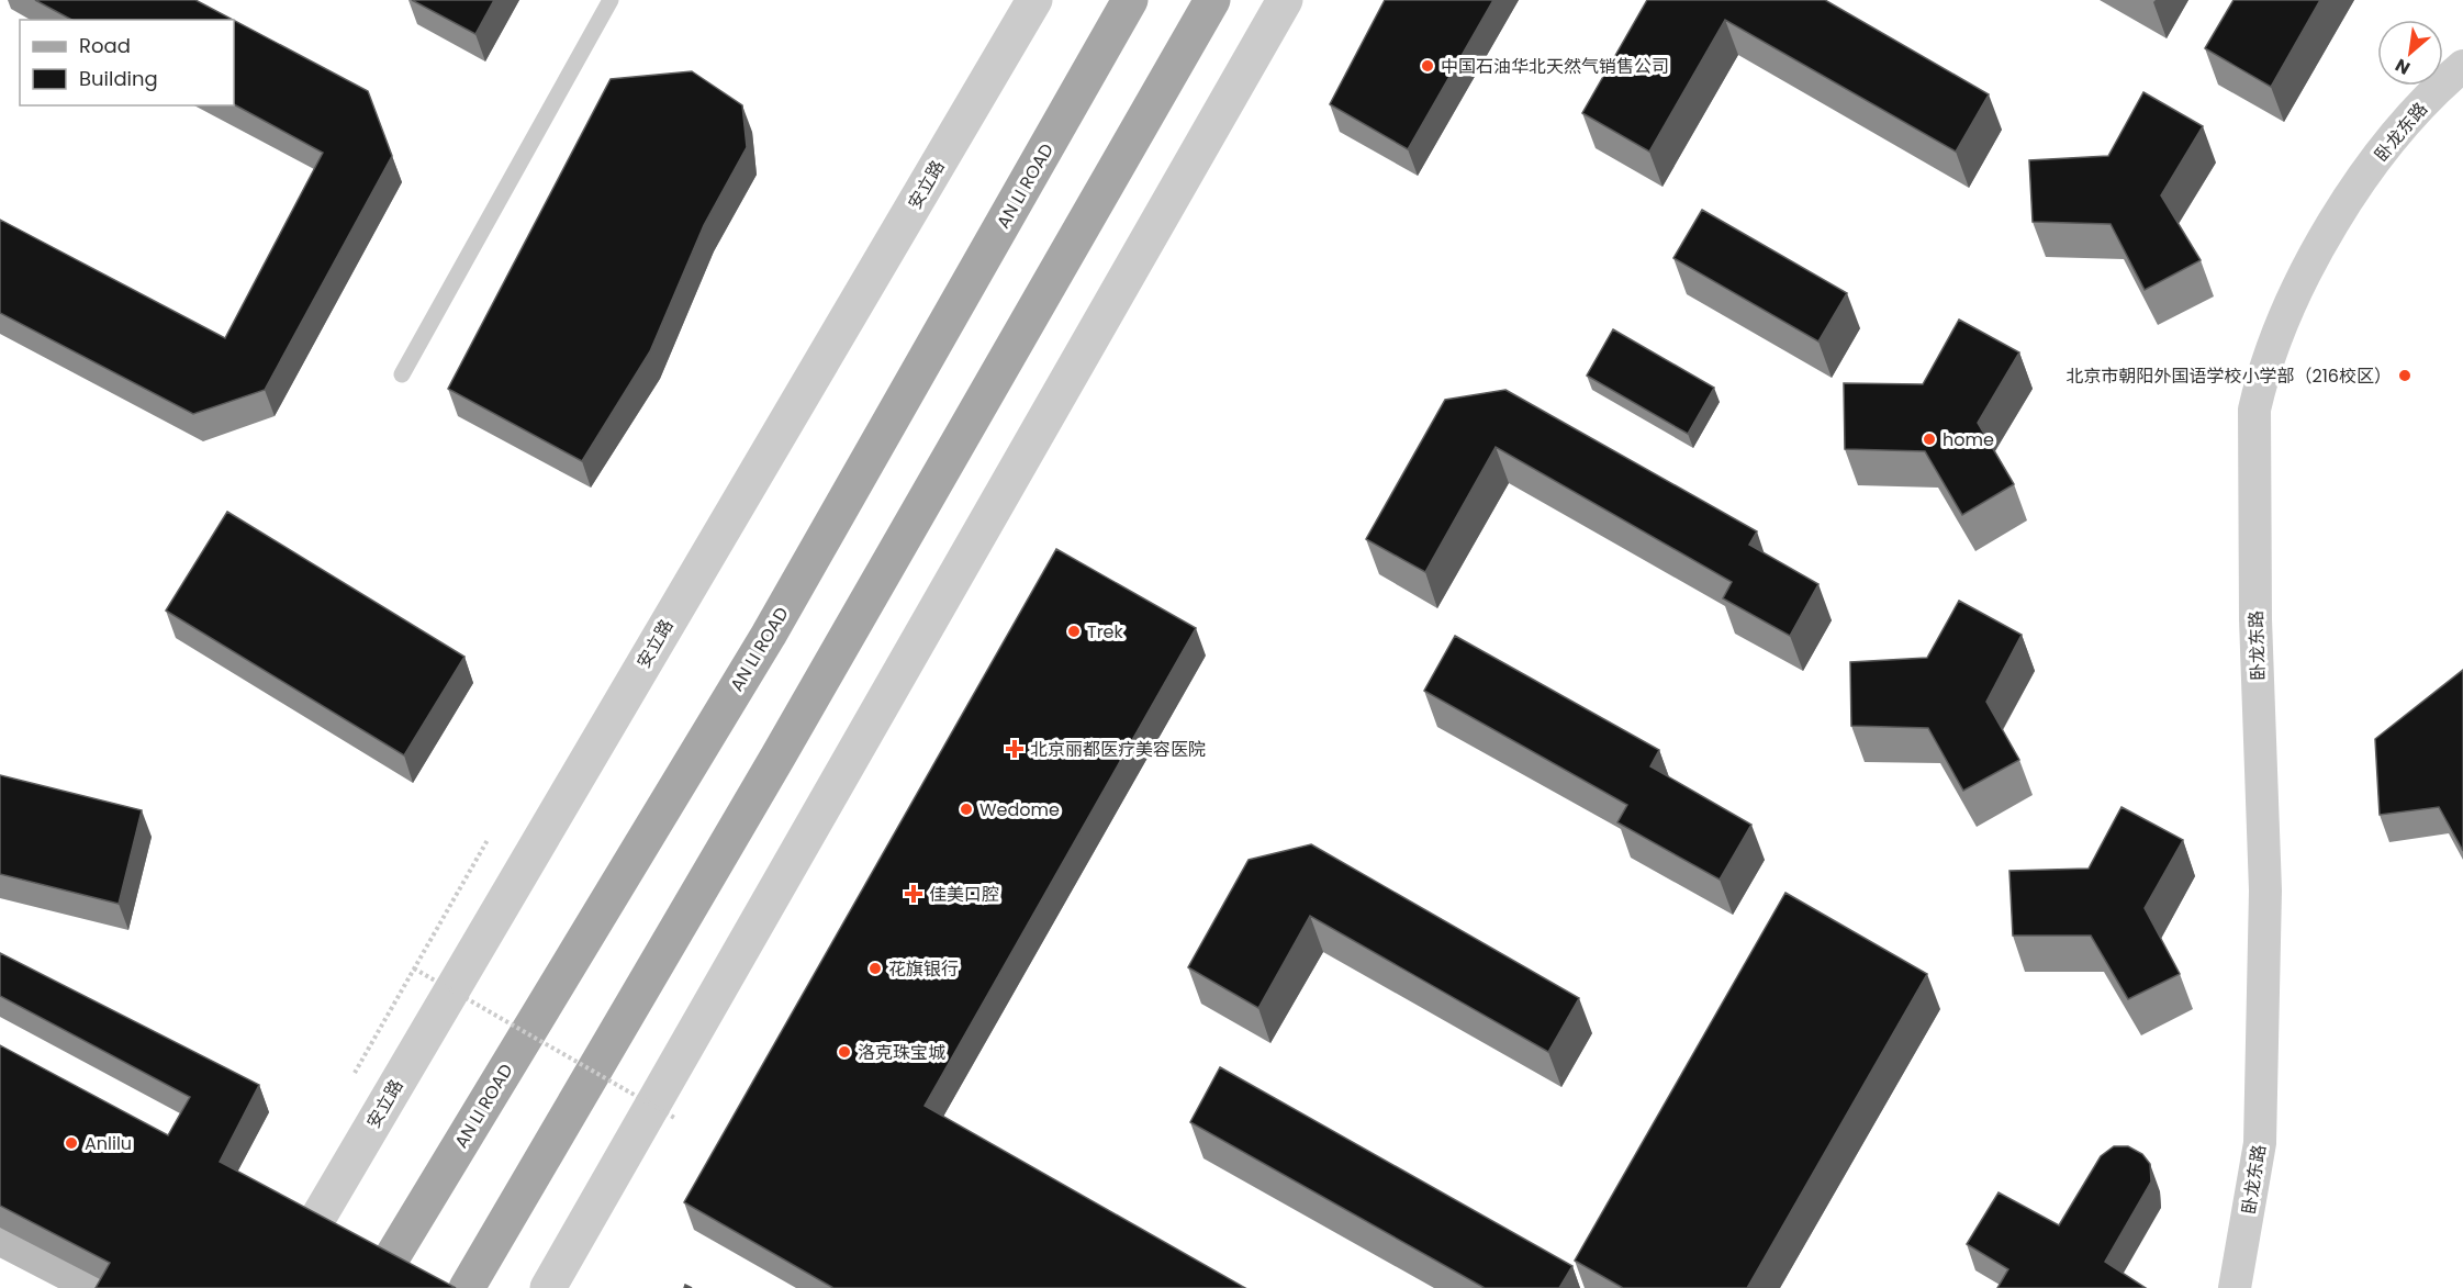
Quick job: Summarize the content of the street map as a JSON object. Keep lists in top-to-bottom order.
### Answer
{
  "streets": {
    "main road": ["AN LI ROAD"],
    "street": ["卧龙东路", "安立路"]
  },
  "places": {
    "other": [
      "中国石油华北天然气销售公司",
      "北京市朝阳外国语学校小学部（216校区）",
      "home",
      "Trek",
      "Wedome",
      "花旗银行",
      "洛克珠宝城",
      "Anlilu"
    ],
    "health": ["北京丽都医疗美容医院", "佳美口腔"]
  },
  "legend": ["Road", "Building"],
  "north": "bottom left"
}
